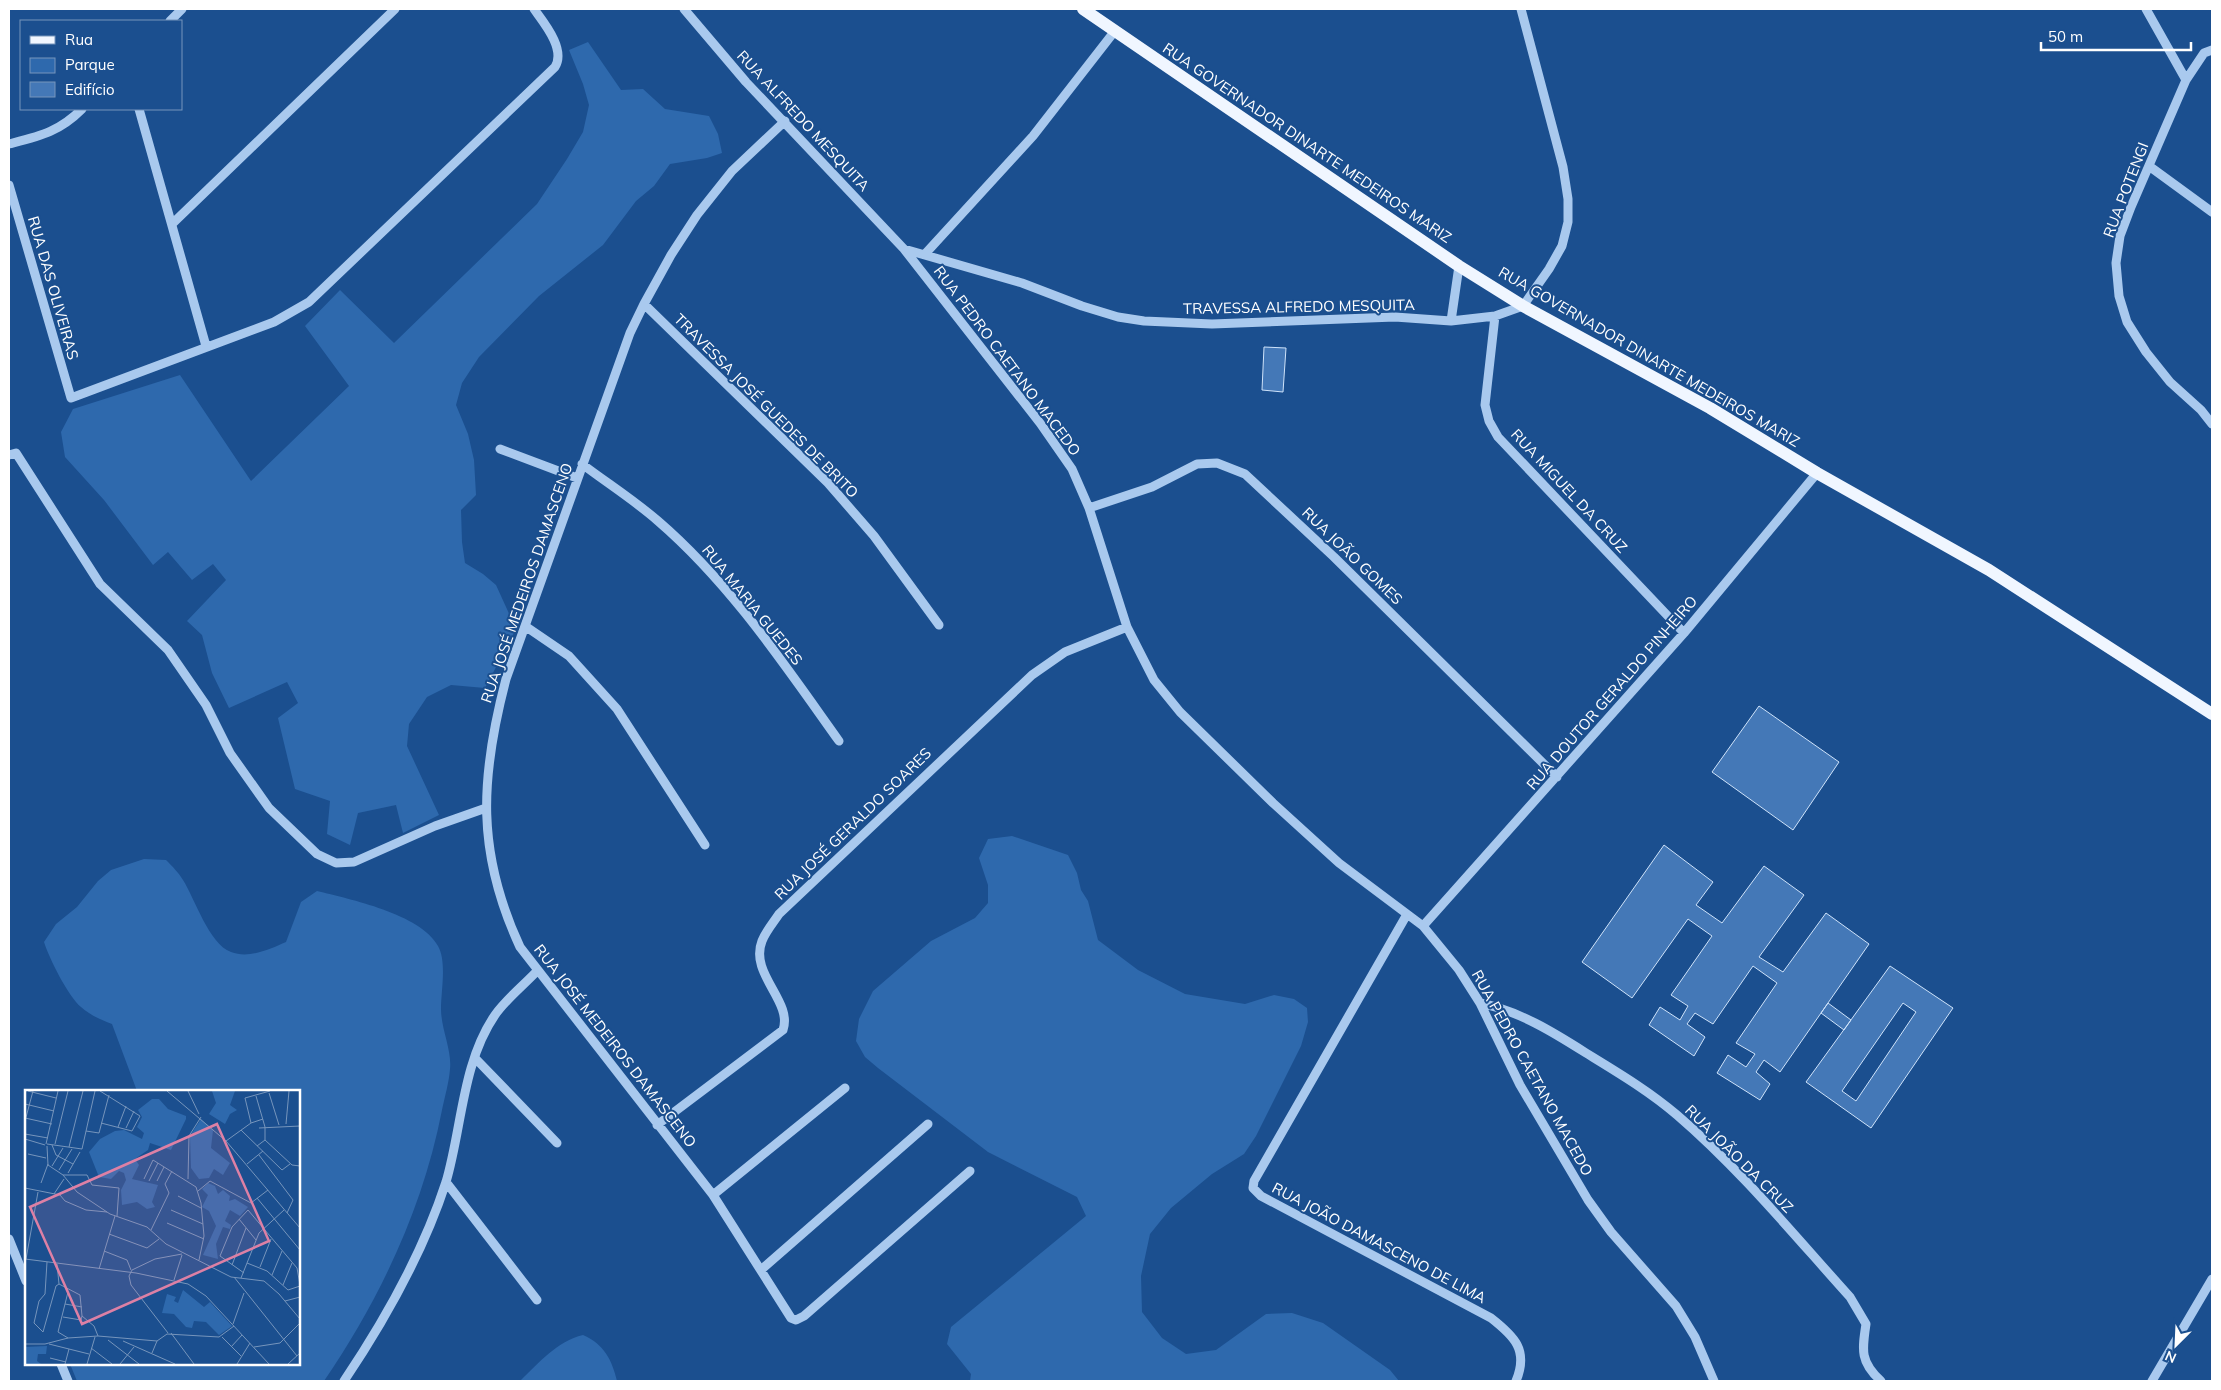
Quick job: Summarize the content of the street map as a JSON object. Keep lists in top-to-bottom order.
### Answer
{
  "streets": {
    "main road": ["RUA GOVERNADOR DINARTE MEDEIROS MARIZ"],
    "street": [
      "RUA ALFREDO MESQUITA",
      "RUA POTENGI",
      "RUA DAS OLIVEIRAS",
      "TRAVESSA ALFREDO MESQUITA",
      "RUA PEDRO CAETANO MACEDO",
      "TRAVESSA JOSÉ GUEDES DE BRITO",
      "RUA MIGUEL DA CRUZ",
      "RUA JOÃO GOMES",
      "RUA JOSÉ MEDEIROS DAMASCENO",
      "RUA MARIA GUEDES",
      "RUA DOUTOR GERALDO PINHEIRO",
      "RUA JOSÉ GERALDO SOARES",
      "RUA JOÃO DA CRUZ",
      "RUA JOÃO DAMASCENO DE LIMA"
    ]
  },
  "crossings": [
    ["RUA ALFREDO MESQUITA", "TRAVESSA ALFREDO MESQUITA"],
    ["RUA ALFREDO MESQUITA", "RUA PEDRO CAETANO MACEDO"],
    ["RUA ALFREDO MESQUITA", "RUA JOSÉ MEDEIROS DAMASCENO"],
    ["RUA GOVERNADOR DINARTE MEDEIROS MARIZ", "TRAVESSA ALFREDO MESQUITA"],
    ["RUA GOVERNADOR DINARTE MEDEIROS MARIZ", "RUA DOUTOR GERALDO PINHEIRO"],
    ["TRAVESSA ALFREDO MESQUITA", "RUA PEDRO CAETANO MACEDO"],
    ["TRAVESSA ALFREDO MESQUITA", "RUA MIGUEL DA CRUZ"],
    ["RUA PEDRO CAETANO MACEDO", "RUA JOÃO GOMES"],
    ["RUA PEDRO CAETANO MACEDO", "RUA DOUTOR GERALDO PINHEIRO"],
    ["RUA PEDRO CAETANO MACEDO", "RUA JOSÉ GERALDO SOARES"],
    ["RUA PEDRO CAETANO MACEDO", "RUA JOÃO DA CRUZ"],
    ["RUA PEDRO CAETANO MACEDO", "RUA JOÃO DAMASCENO DE LIMA"],
    ["TRAVESSA JOSÉ GUEDES DE BRITO", "RUA JOSÉ MEDEIROS DAMASCENO"],
    ["RUA MIGUEL DA CRUZ", "RUA DOUTOR GERALDO PINHEIRO"],
    ["RUA JOÃO GOMES", "RUA DOUTOR GERALDO PINHEIRO"],
    ["RUA JOSÉ MEDEIROS DAMASCENO", "RUA MARIA GUEDES"],
    ["RUA JOSÉ MEDEIROS DAMASCENO", "RUA JOSÉ GERALDO SOARES"]
  ],
  "legend": ["Rua", "Parque", "Edifício"],
  "scale_bar": "50 m",
  "north": "bottom left"
}
